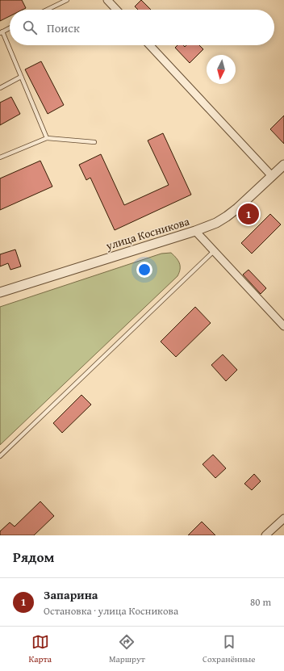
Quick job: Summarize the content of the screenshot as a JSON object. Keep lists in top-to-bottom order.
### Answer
{
  "streets": {
    "street": ["улица Косникова"]
  },
  "north": "bottom",
  "page": {
    "search": "Поиск",
    "pins": "1",
    "heading": "Рядом",
    "list": [
      {
        "mark": "1",
        "name": "Запарина",
        "note": "Остановка · улица Косникова",
        "value": "80 m"
      }
    ],
    "nav": ["Карта", "Маршрут", "Сохранённые"]
  }
}
